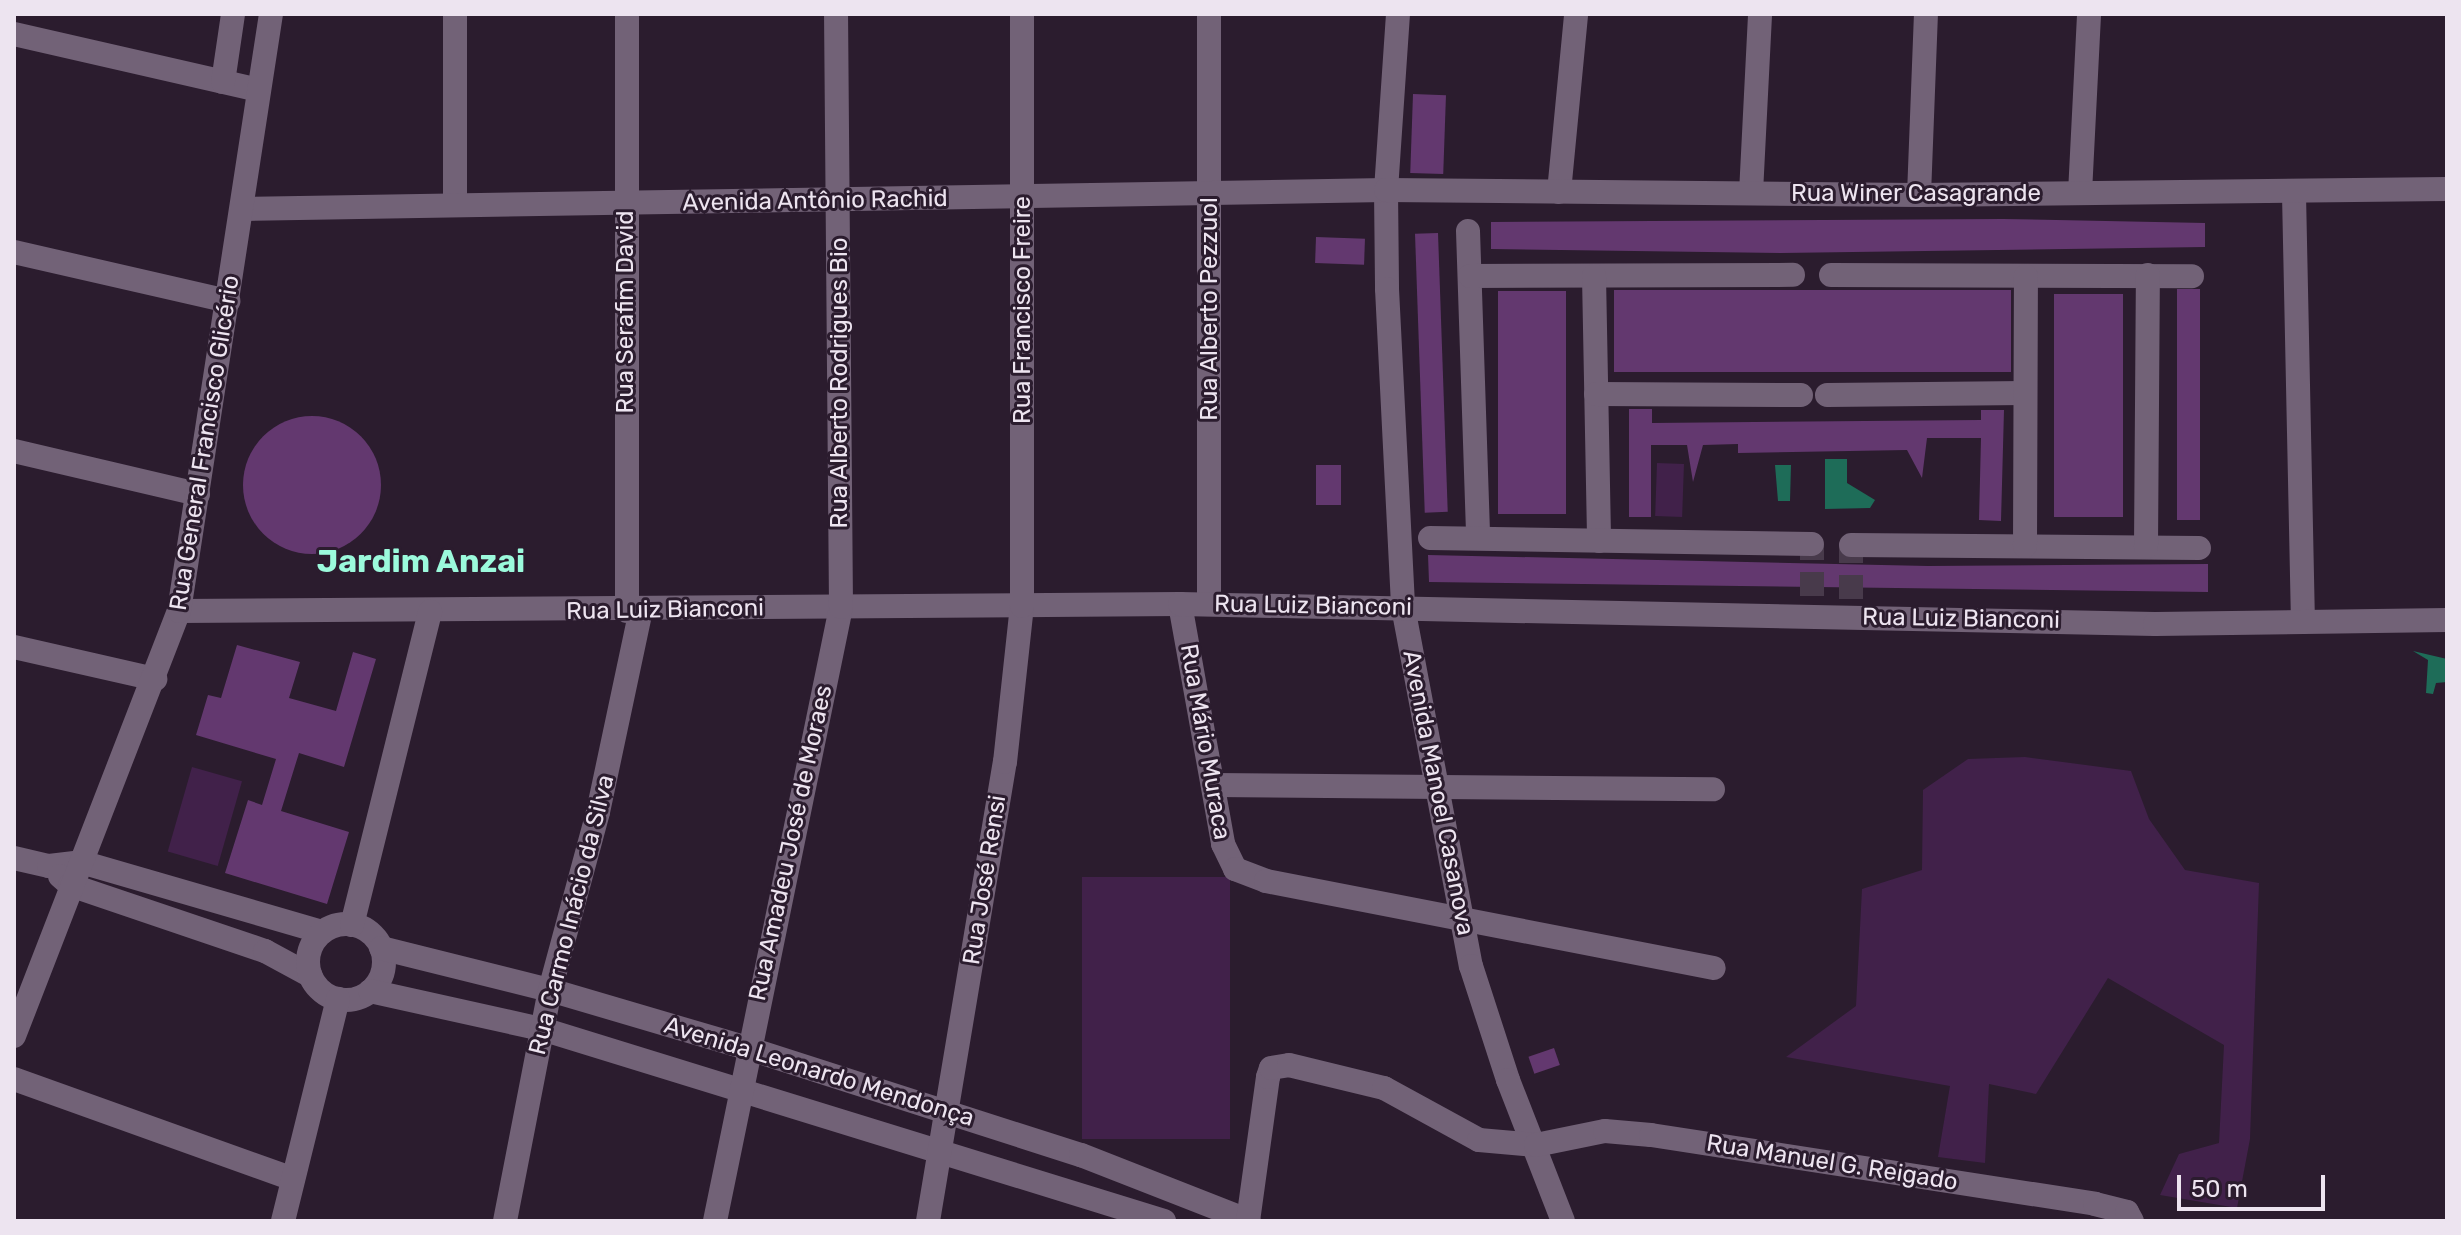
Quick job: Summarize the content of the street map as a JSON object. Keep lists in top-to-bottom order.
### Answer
{
  "streets": {
    "street": [
      "Rua Winer Casagrande",
      "Avenida Antônio Rachid",
      "Rua Alberto Pezzuol",
      "Rua Francisco Freire",
      "Rua Serafim David",
      "Rua Alberto Rodrigues Bio",
      "Rua General Francisco Glicério",
      "Rua Luiz Bianconi",
      "Rua Mário Muraca",
      "Avenida Manoel Casanova",
      "Rua Amadeu José de Moraes",
      "Rua José Rensi",
      "Rua Carmo Inácio da Silva",
      "Avenida Leonardo Mendonça",
      "Rua Manuel G. Reigado"
    ]
  },
  "crossings": [
    ["Rua Winer Casagrande", "Avenida Antônio Rachid"],
    ["Rua Winer Casagrande", "Avenida Manoel Casanova"],
    ["Avenida Antônio Rachid", "Rua Alberto Pezzuol"],
    ["Avenida Antônio Rachid", "Rua Francisco Freire"],
    ["Avenida Antônio Rachid", "Rua Serafim David"],
    ["Avenida Antônio Rachid", "Rua Alberto Rodrigues Bio"],
    ["Avenida Antônio Rachid", "Rua General Francisco Glicério"],
    ["Avenida Antônio Rachid", "Avenida Manoel Casanova"],
    ["Rua Alberto Pezzuol", "Rua Luiz Bianconi"],
    ["Rua Francisco Freire", "Rua Luiz Bianconi"],
    ["Rua Francisco Freire", "Rua José Rensi"],
    ["Rua Serafim David", "Rua Luiz Bianconi"],
    ["Rua Serafim David", "Rua Carmo Inácio da Silva"],
    ["Rua Alberto Rodrigues Bio", "Rua Luiz Bianconi"],
    ["Rua Alberto Rodrigues Bio", "Rua Amadeu José de Moraes"],
    ["Rua General Francisco Glicério", "Rua Luiz Bianconi"],
    ["Rua Luiz Bianconi", "Rua Mário Muraca"],
    ["Rua Luiz Bianconi", "Avenida Manoel Casanova"],
    ["Rua Luiz Bianconi", "Rua Amadeu José de Moraes"],
    ["Rua Luiz Bianconi", "Rua José Rensi"],
    ["Rua Luiz Bianconi", "Rua Carmo Inácio da Silva"],
    ["Rua Mário Muraca", "Avenida Manoel Casanova"],
    ["Avenida Manoel Casanova", "Rua Manuel G. Reigado"],
    ["Rua Amadeu José de Moraes", "Avenida Leonardo Mendonça"],
    ["Rua José Rensi", "Avenida Leonardo Mendonça"],
    ["Rua Carmo Inácio da Silva", "Avenida Leonardo Mendonça"],
    ["Avenida Leonardo Mendonça", "Rua Manuel G. Reigado"]
  ],
  "districts": ["Jardim Anzai"],
  "scale_bar": "50 m"
}
